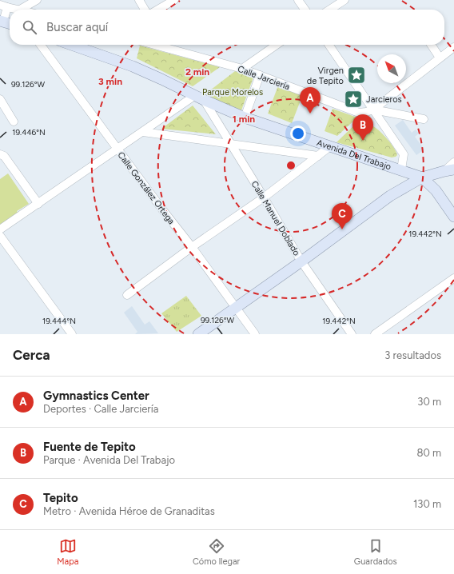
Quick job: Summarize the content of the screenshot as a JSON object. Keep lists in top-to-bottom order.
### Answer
{
  "streets": {
    "main road": ["Avenida Del Trabajo"],
    "street": ["Calle Jarciería", "Calle González Ortega", "Calle Manuel Doblado"]
  },
  "crossings": [
    ["Avenida Del Trabajo", "Calle Manuel Doblado"]
  ],
  "parks": ["Parque Morelos"],
  "places": {
    "place": ["Virgen de Tepito", "Jarcieros"]
  },
  "north": "top left",
  "page": {
    "search": "Buscar aquí",
    "pins": ["A", "B", "C"],
    "heading": ["Cerca", "3 resultados"],
    "list": [
      {
        "mark": "A",
        "name": "Gymnastics Center",
        "note": "Deportes · Calle Jarciería",
        "value": "30 m"
      },
      {
        "mark": "B",
        "name": "Fuente de Tepito",
        "note": "Parque · Avenida Del Trabajo",
        "value": "80 m"
      },
      {
        "mark": "C",
        "name": "Tepito",
        "note": "Metro · Avenida Héroe de Granaditas",
        "value": "130 m"
      }
    ],
    "nav": ["Mapa", "Cómo llegar", "Guardados"]
  },
  "coordinates": [
    "99.126°W",
    "19.446°N",
    "19.442°N",
    "19.444°N"
  ],
  "rings": ["2 min", "3 min", "1 min"]
}
